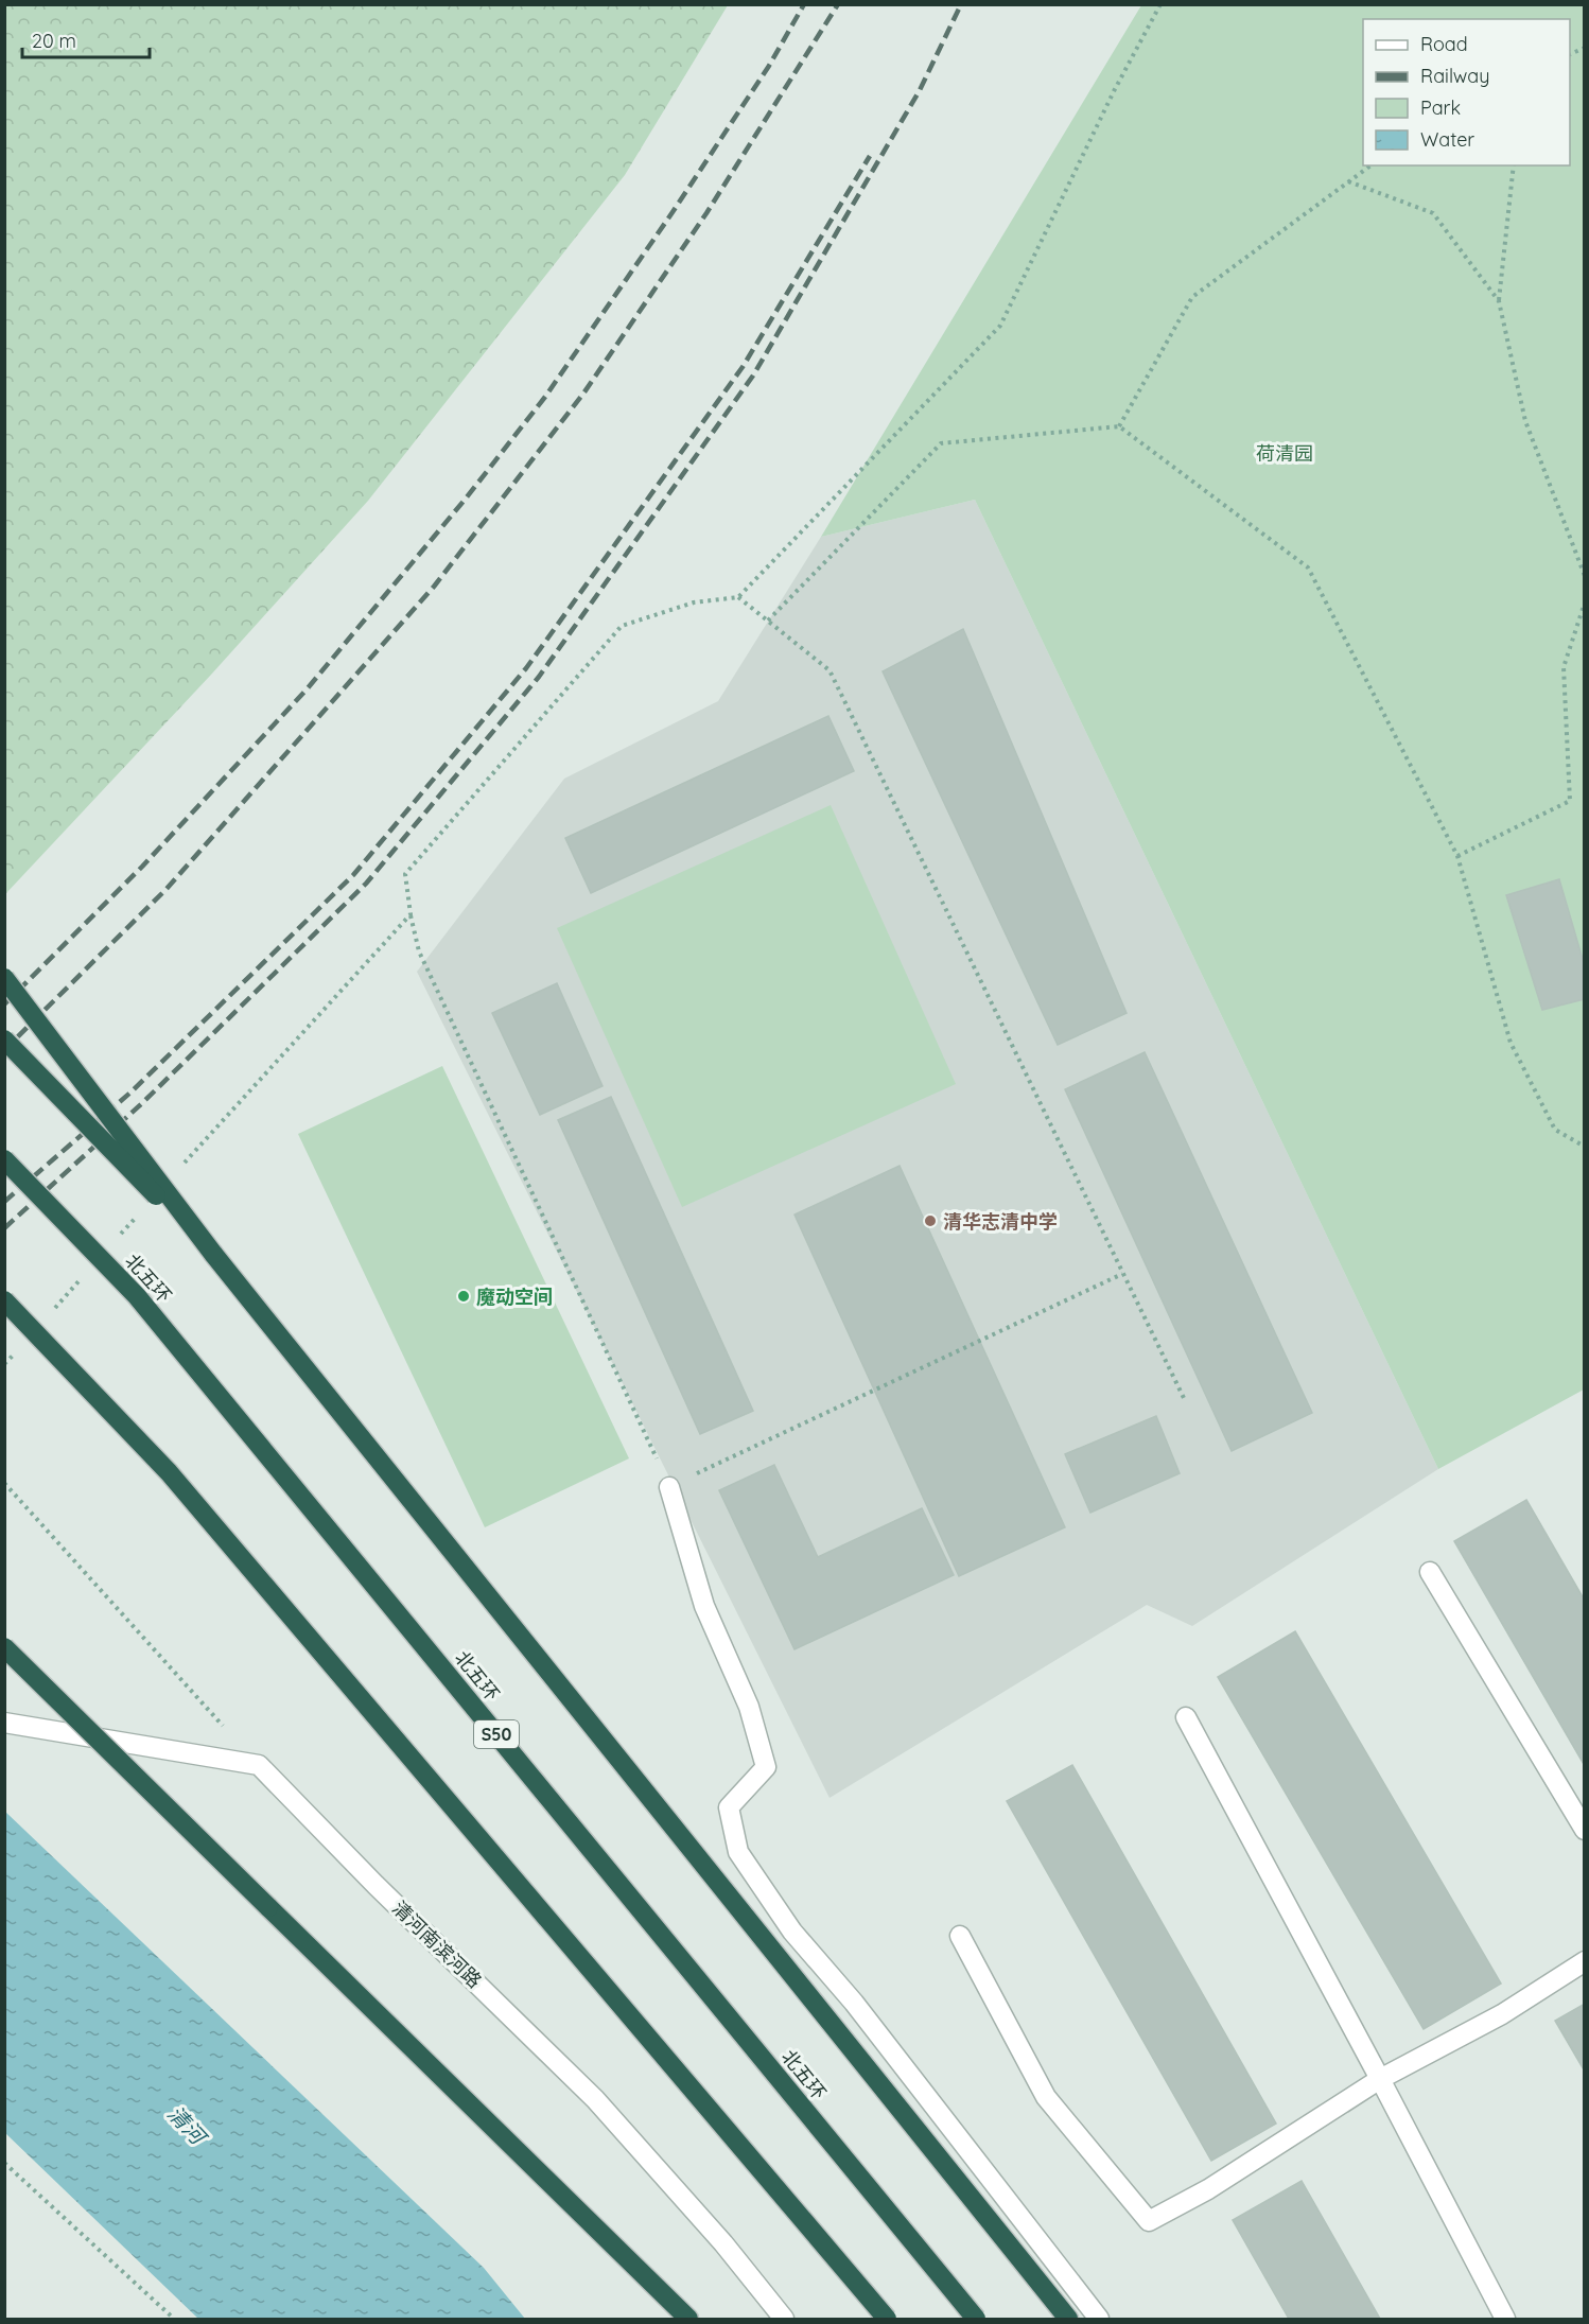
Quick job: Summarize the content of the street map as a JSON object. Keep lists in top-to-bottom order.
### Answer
{
  "streets": {
    "highway": ["北五环", "S50"],
    "lane": ["清河南滨河路"]
  },
  "water": ["清河"],
  "parks": ["荷清园"],
  "places": ["清华志清中学", "魔动空间"],
  "legend": [
    "Road",
    "Railway",
    "Park",
    "Water"
  ],
  "scale_bar": "20 m"
}
